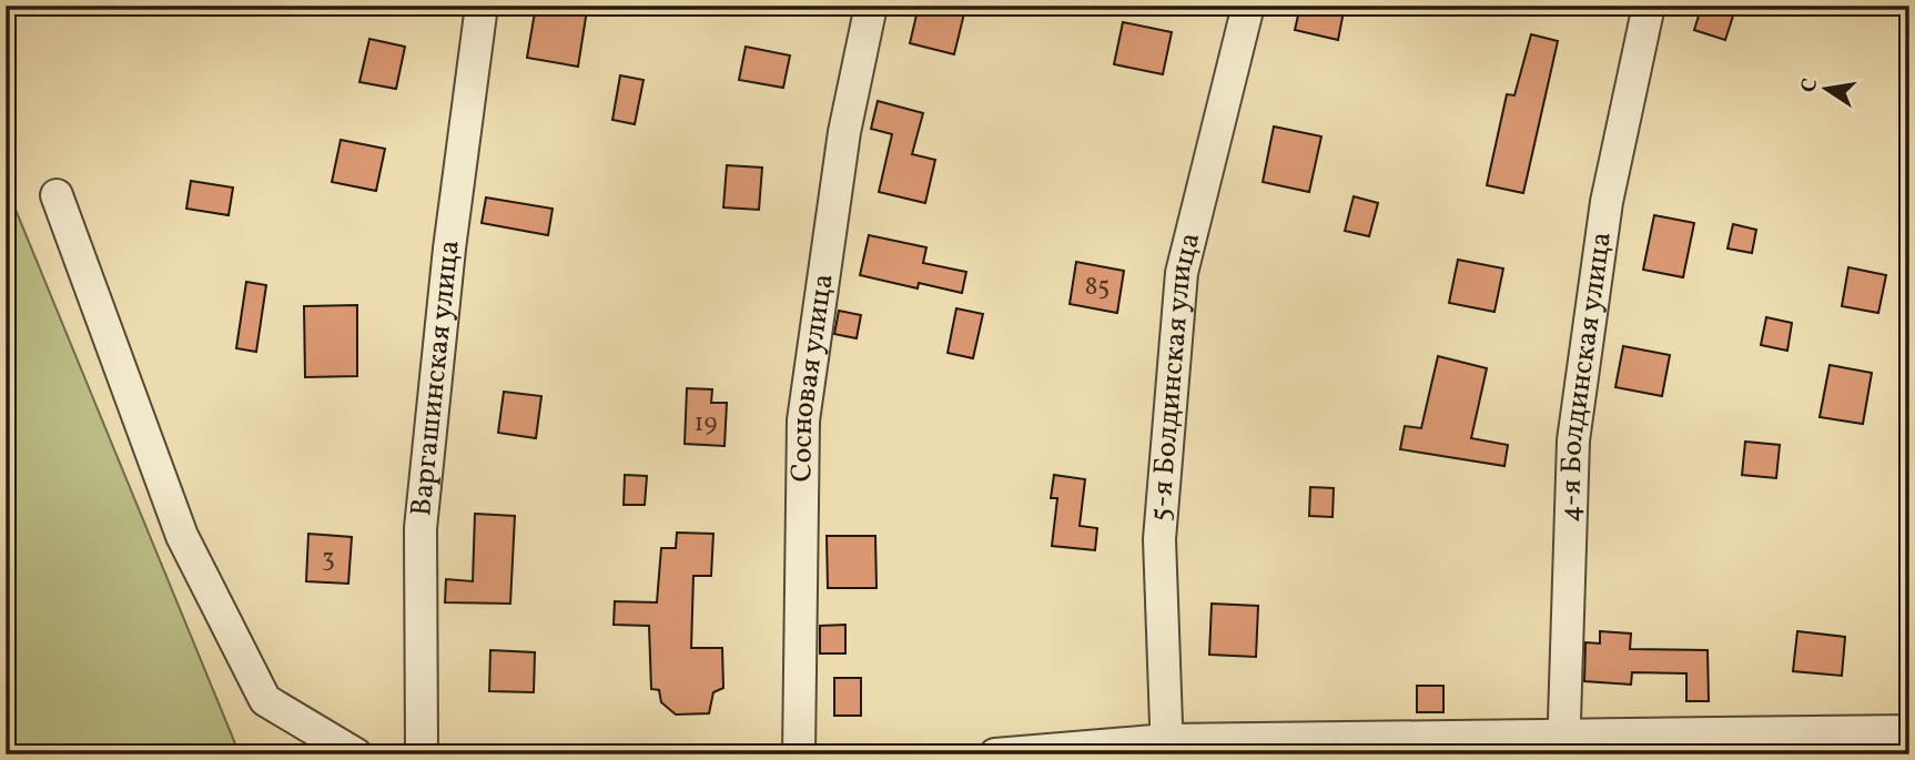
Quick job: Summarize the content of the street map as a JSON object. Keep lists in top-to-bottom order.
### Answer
{
  "streets": {
    "street": [
      "5-я Болдинская улица",
      "Сосновая улица",
      "4-я Болдинская улица",
      "Варгашинская улица"
    ]
  },
  "house_numbers": ["85", "19", "3"],
  "north": "left"
}
